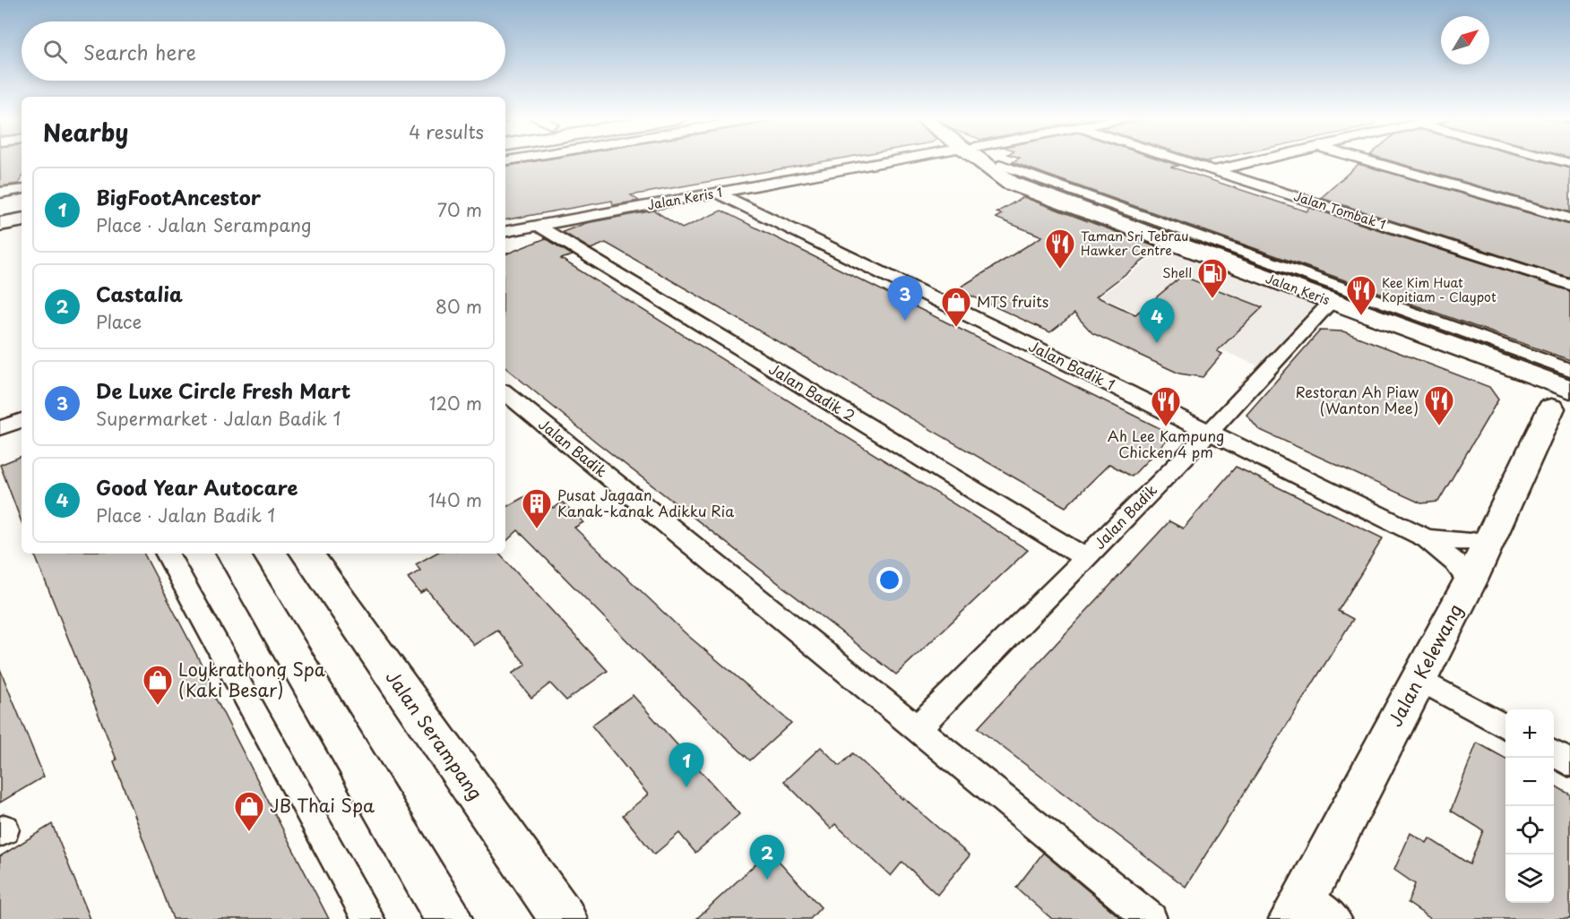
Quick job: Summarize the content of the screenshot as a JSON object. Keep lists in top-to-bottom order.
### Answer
{
  "streets": {
    "main road": ["Jalan Keris", "Jalan Kelewang", "Jalan Serampang"],
    "street": [
      "Jalan Keris 1",
      "Jalan Tombak 1",
      "Jalan Badik 1",
      "Jalan Badik 2",
      "Jalan Badik"
    ]
  },
  "crossings": [
    ["Jalan Keris 1", "Jalan Badik 1"],
    ["Jalan Keris 1", "Jalan Badik 2"],
    ["Jalan Keris", "Jalan Badik"],
    ["Jalan Keris", "Jalan Kelewang"],
    ["Jalan Badik 1", "Jalan Badik"],
    ["Jalan Badik 1", "Jalan Kelewang"],
    ["Jalan Badik 2", "Jalan Badik"]
  ],
  "places": {
    "restaurant": [
      "Taman Sri Tebrau Hawker Centre",
      "Kee Kim Huat Kopitiam - Claypot",
      "Restoran Ah Piaw (Wanton Mee)",
      "Ah Lee Kampung Chicken 4 pm"
    ],
    "fuel station": ["Shell"],
    "shop": ["MTS fruits", "Loykrathong Spa (Kaki Besar)", "JB Thai Spa"],
    "building": ["Pusat Jagaan Kanak-kanak Adikku Ria"]
  },
  "north": "top right",
  "page": {
    "search": "Search here",
    "heading": ["Nearby", "4 results"],
    "list": [
      {
        "mark": "1",
        "name": "BigFootAncestor",
        "note": "Place · Jalan Serampang",
        "value": "70 m"
      },
      {
        "mark": "2",
        "name": "Castalia",
        "note": "Place",
        "value": "80 m"
      },
      {
        "mark": "3",
        "name": "De Luxe Circle Fresh Mart",
        "note": "Supermarket · Jalan Badik 1",
        "value": "120 m"
      },
      {
        "mark": "4",
        "name": "Good Year Autocare",
        "note": "Place · Jalan Badik 1",
        "value": "140 m"
      }
    ],
    "pins": [
      "3",
      "4",
      "1",
      "2"
    ],
    "map_buttons": ["+", "−"]
  }
}
